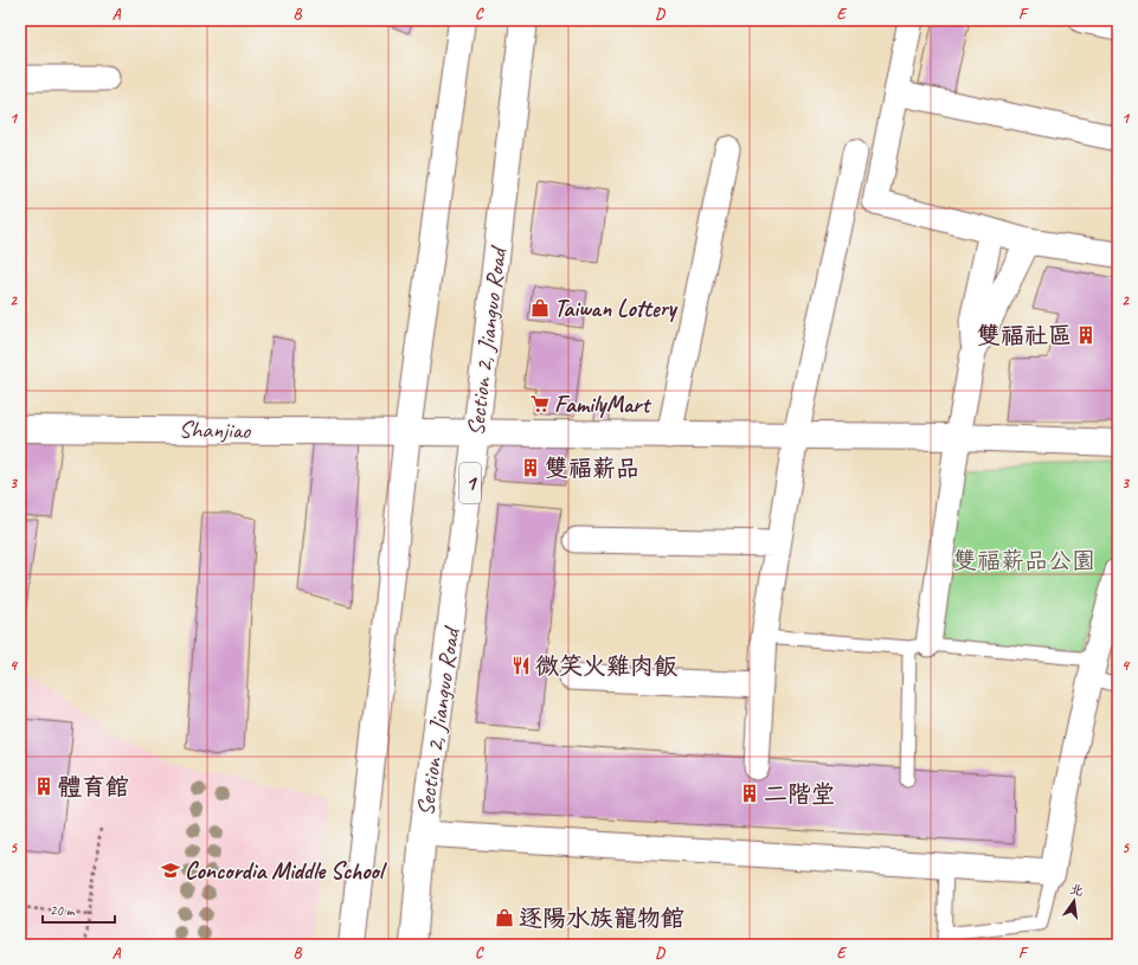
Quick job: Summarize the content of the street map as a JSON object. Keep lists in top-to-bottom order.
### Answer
{
  "streets": {
    "main road": ["Section 2, Jianguo Road", "Shanjiao", "1"]
  },
  "crossings": [
    ["Section 2, Jianguo Road", "Shanjiao"]
  ],
  "parks": ["雙福薪品公園"],
  "places": {
    "shop": ["Taiwan Lottery", "逐陽水族寵物館"],
    "building": [
      "雙福社區",
      "雙福薪品",
      "體育館",
      "二階堂"
    ],
    "supermarket": ["FamilyMart"],
    "restaurant": ["微笑火雞肉飯"],
    "school or university": ["Concordia Middle School"]
  },
  "scale_bar": "20 m",
  "north": "top",
  "grid": {
    "columns": [
      "A",
      "B",
      "C",
      "D",
      "E",
      "F"
    ],
    "rows": [
      "1",
      "2",
      "3",
      "4",
      "5"
    ]
  }
}
